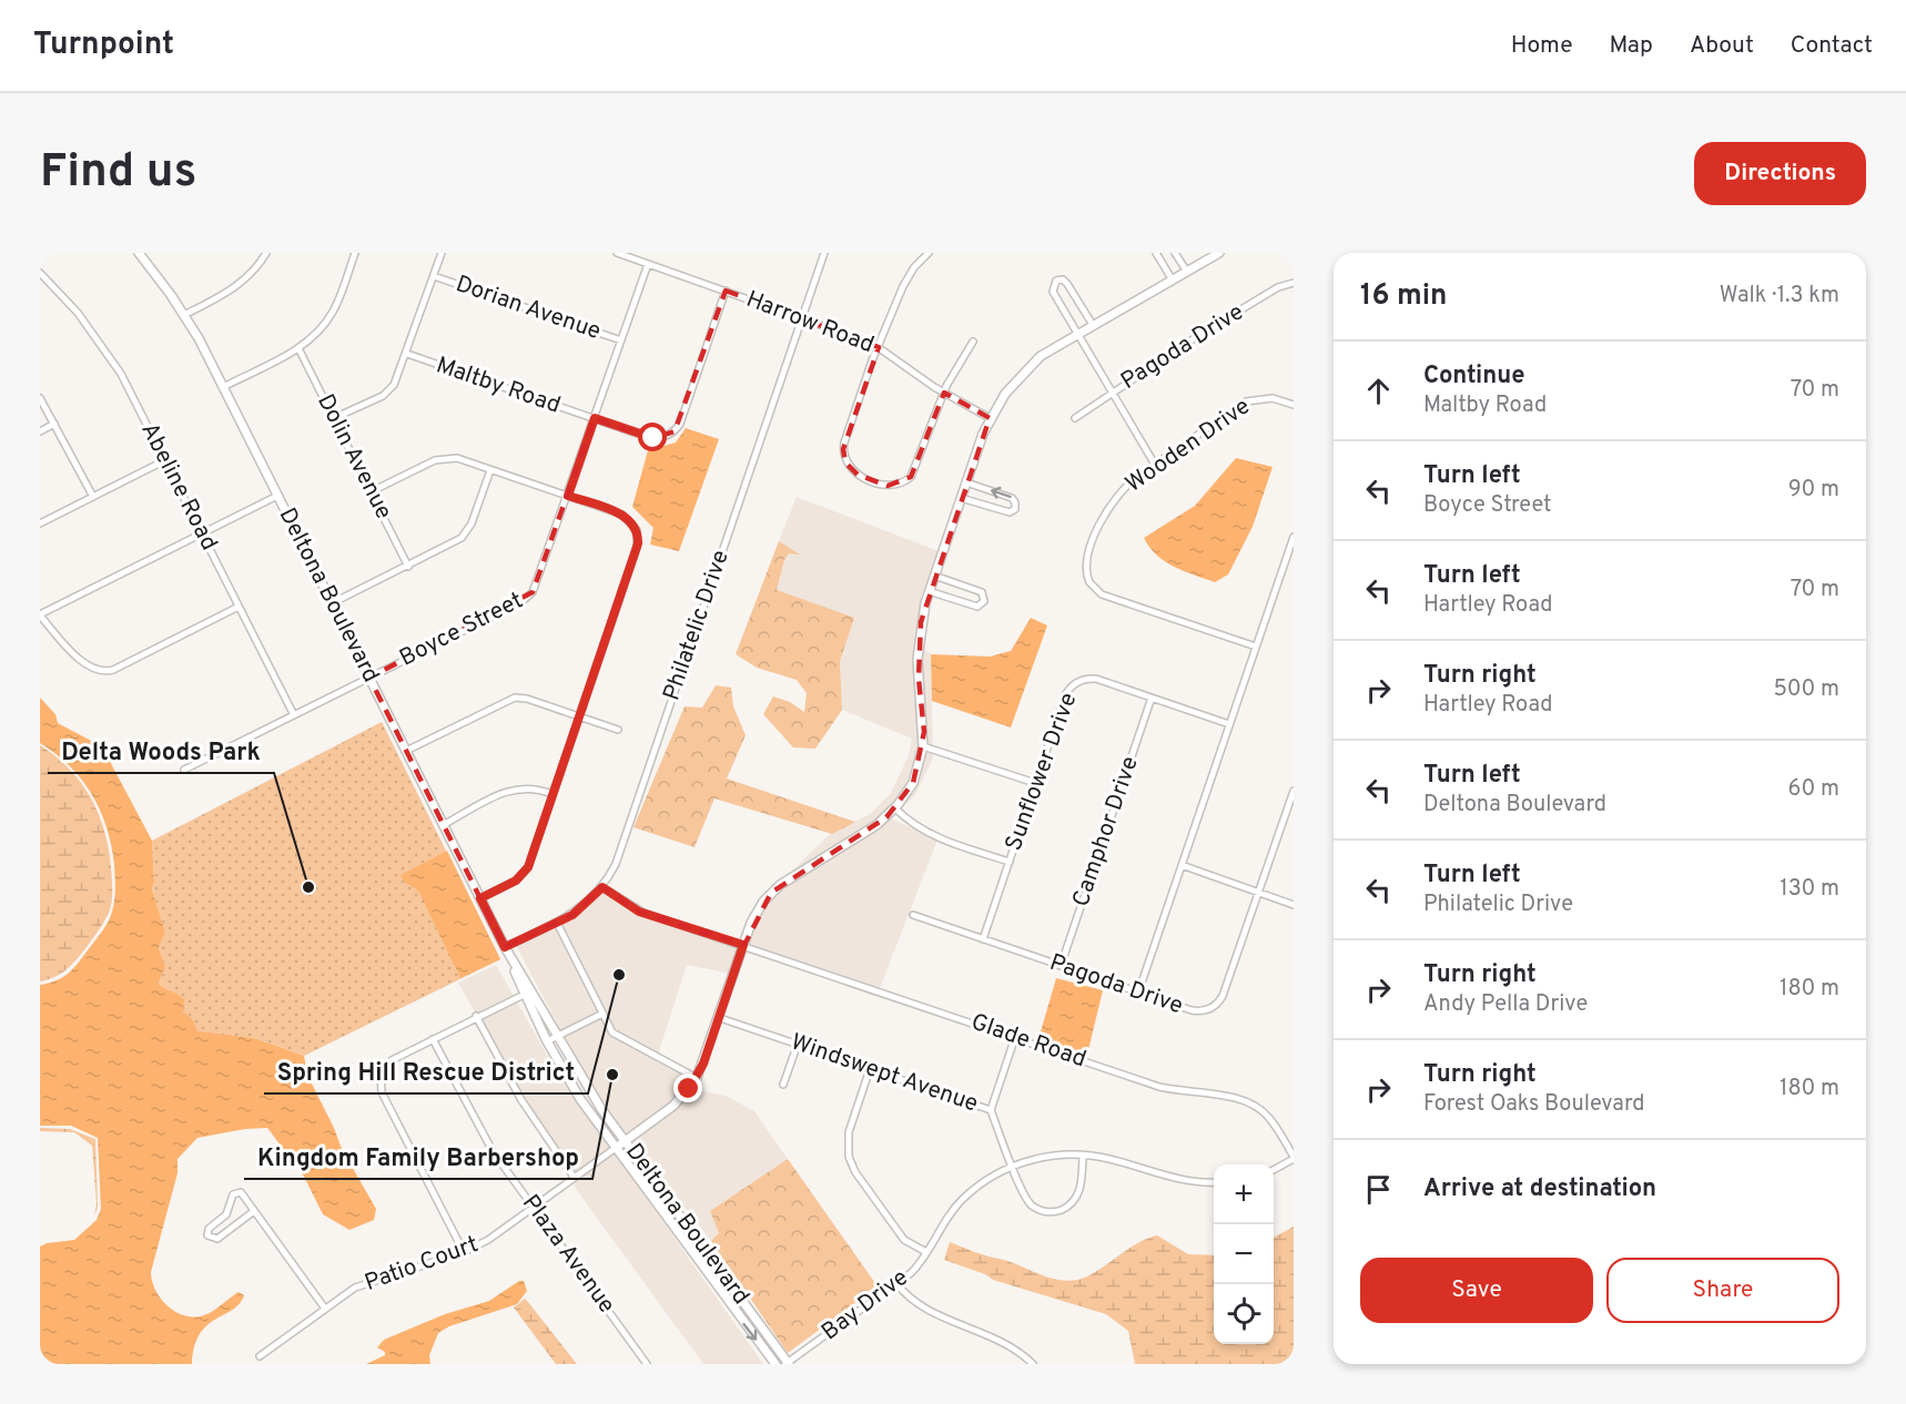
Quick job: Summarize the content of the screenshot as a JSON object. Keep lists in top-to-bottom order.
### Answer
{
  "streets": {
    "main road": ["Deltona Boulevard"],
    "street": [
      "Dorian Avenue",
      "Harrow Road",
      "Pagoda Drive",
      "Maltby Road",
      "Wooden Drive",
      "Dolin Avenue",
      "Abeline Road",
      "Philatelic Drive",
      "Boyce Street",
      "Sunflower Drive",
      "Camphor Drive",
      "Glade Road",
      "Windswept Avenue",
      "Plaza Avenue",
      "Patio Court",
      "Bay Drive"
    ]
  },
  "crossings": [
    ["Dorian Avenue", "Boyce Street"],
    ["Harrow Road", "Maltby Road"],
    ["Harrow Road", "Philatelic Drive"],
    ["Harrow Road", "Boyce Street"],
    ["Pagoda Drive", "Sunflower Drive"],
    ["Pagoda Drive", "Camphor Drive"],
    ["Maltby Road", "Boyce Street"],
    ["Abeline Road", "Boyce Street"],
    ["Deltona Boulevard", "Philatelic Drive"],
    ["Deltona Boulevard", "Boyce Street"],
    ["Deltona Boulevard", "Patio Court"],
    ["Deltona Boulevard", "Bay Drive"],
    ["Philatelic Drive", "Glade Road"],
    ["Sunflower Drive", "Camphor Drive"],
    ["Windswept Avenue", "Bay Drive"],
    ["Plaza Avenue", "Patio Court"]
  ],
  "places": ["Delta Woods Park", "Spring Hill Rescue District", "Kingdom Family Barbershop"],
  "page": {
    "header": "Turnpoint",
    "nav": [
      "Home",
      "Map",
      "About",
      "Contact"
    ],
    "buttons": [
      "Directions",
      ["Save", "Share"]
    ],
    "title": "Find us",
    "heading": ["16 min", "Walk · 1.3 km"],
    "list": [
      ["Continue", "Maltby Road", "70 m"],
      ["Turn left", "Boyce Street", "90 m"],
      ["Turn left", "Hartley Road", "70 m"],
      ["Turn right", "Hartley Road", "500 m"],
      ["Turn left", "Deltona Boulevard", "60 m"],
      ["Turn left", "Philatelic Drive", "130 m"],
      ["Turn right", "Andy Pella Drive", "180 m"],
      ["Turn right", "Forest Oaks Boulevard", "180 m"],
      "Arrive at destination"
    ],
    "map_buttons": ["+", "−"]
  }
}
